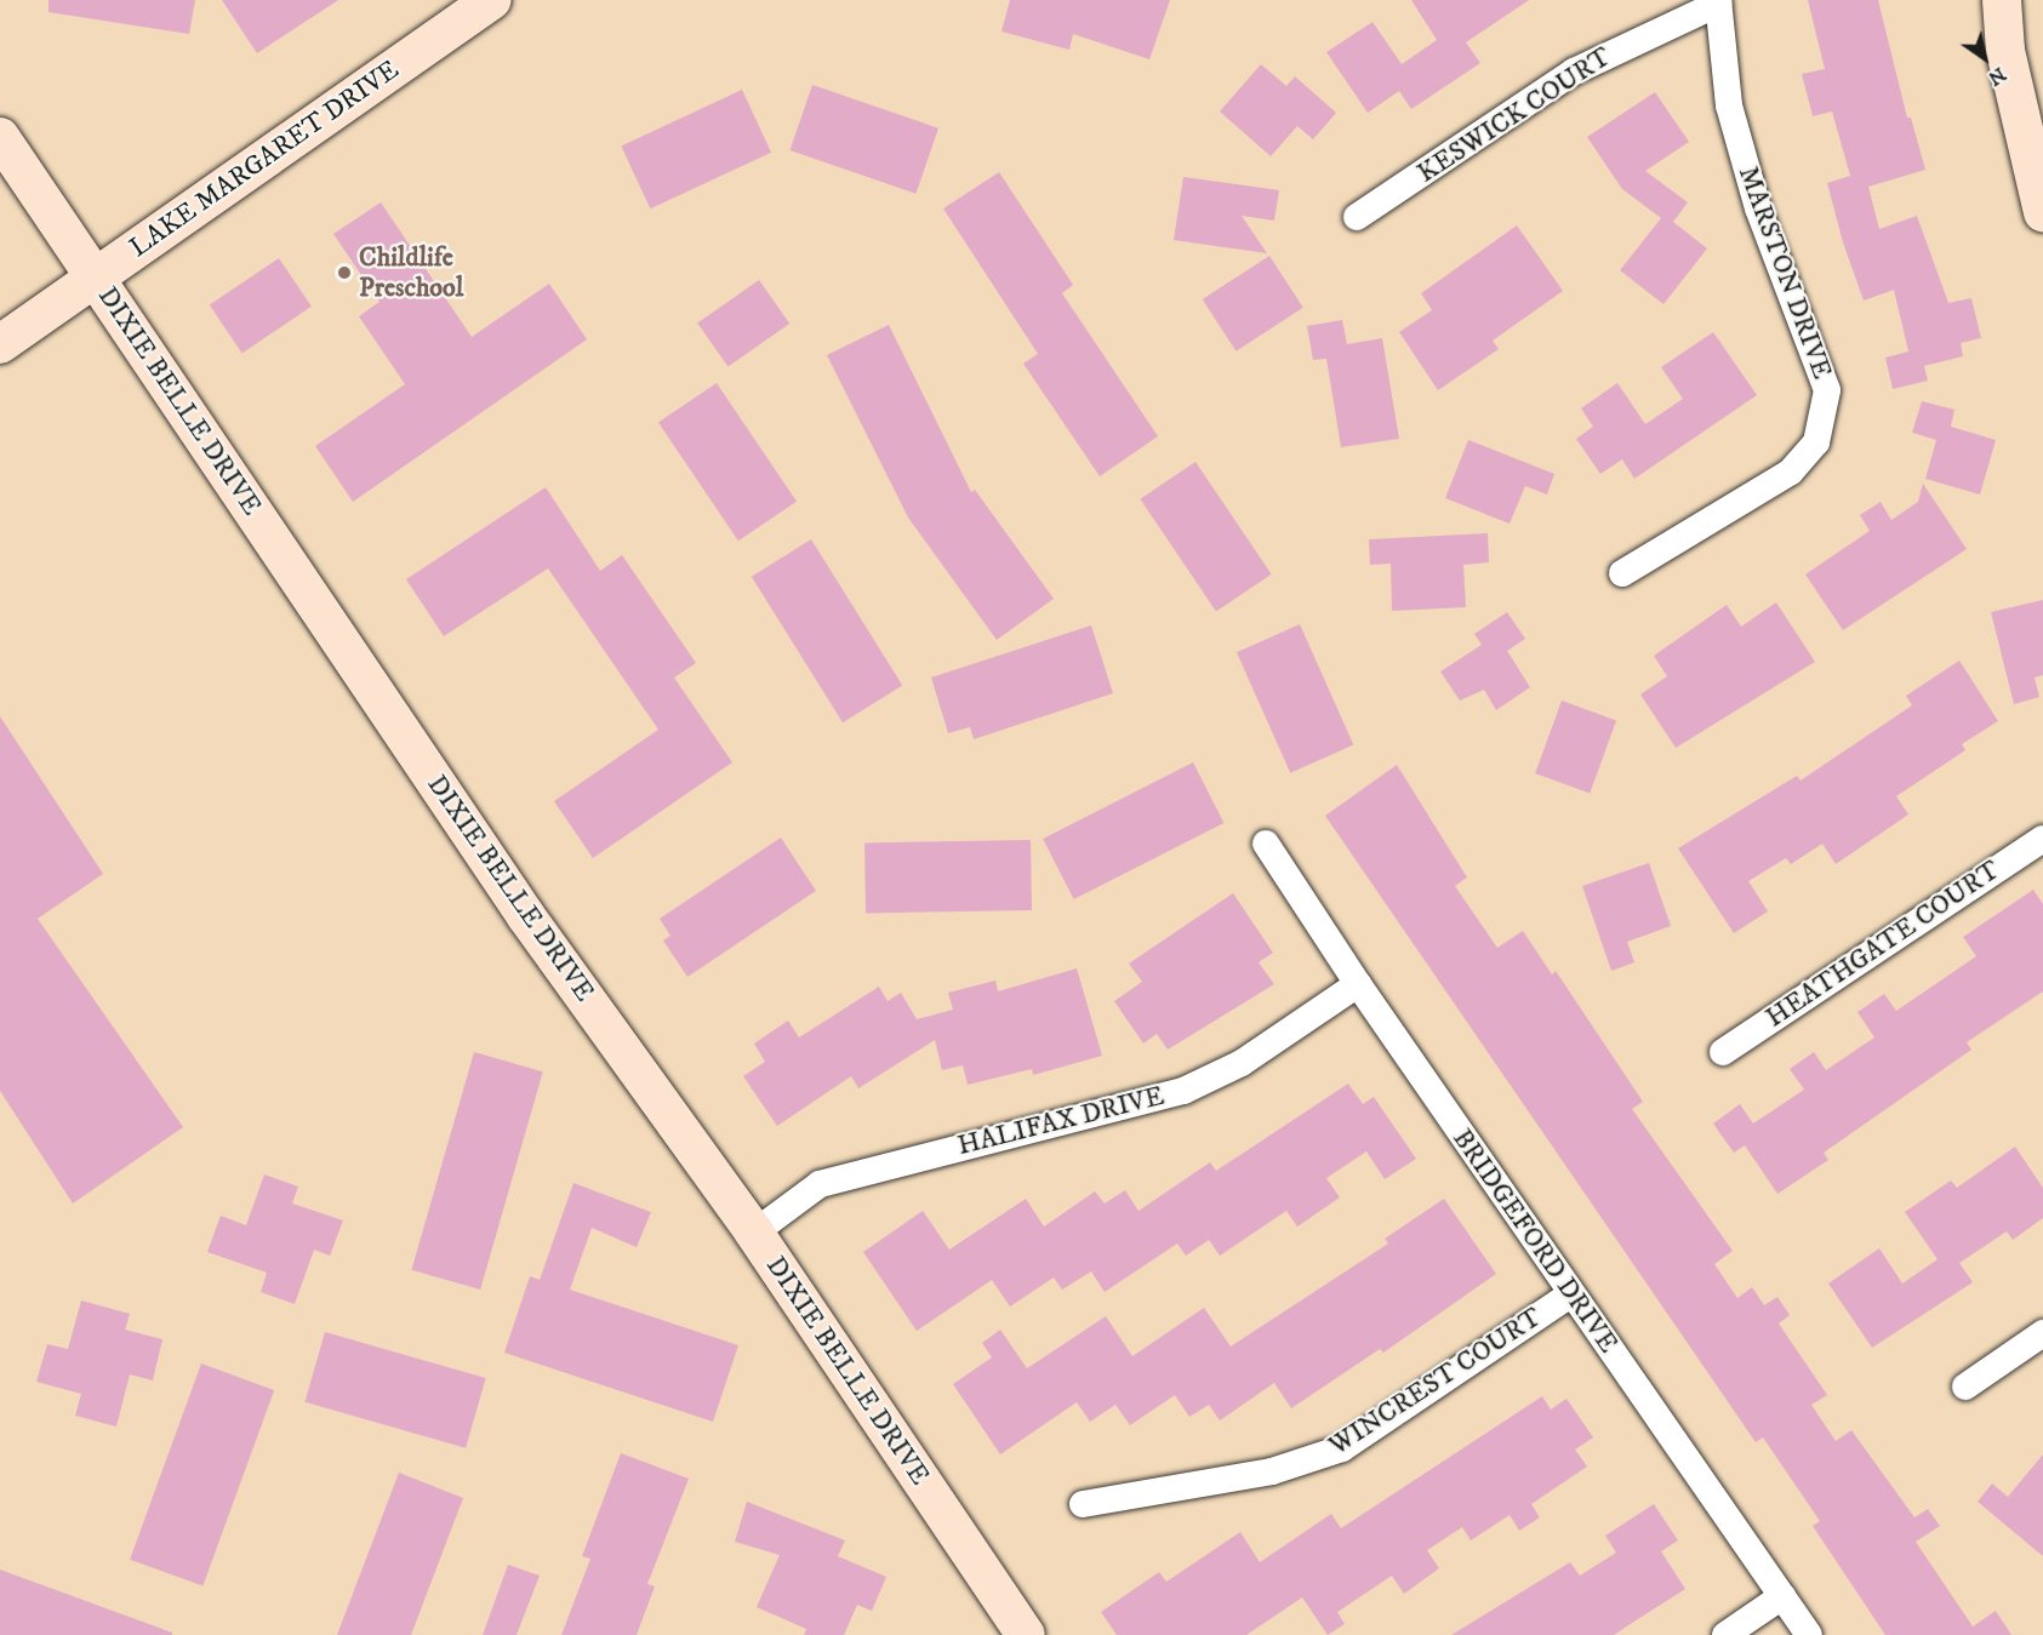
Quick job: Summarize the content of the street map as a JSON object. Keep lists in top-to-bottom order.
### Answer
{
  "streets": {
    "street": [
      "KESWICK COURT",
      "LAKE MARGARET DRIVE",
      "MARSTON DRIVE",
      "DIXIE BELLE DRIVE",
      "HEATHGATE COURT",
      "HALIFAX DRIVE",
      "BRIDGEFORD DRIVE",
      "WINCREST COURT"
    ]
  },
  "crossings": [
    ["KESWICK COURT", "MARSTON DRIVE"],
    ["LAKE MARGARET DRIVE", "DIXIE BELLE DRIVE"],
    ["DIXIE BELLE DRIVE", "HALIFAX DRIVE"],
    ["HALIFAX DRIVE", "BRIDGEFORD DRIVE"],
    ["BRIDGEFORD DRIVE", "WINCREST COURT"]
  ],
  "places": ["Childlife Preschool"],
  "north": "bottom right"
}
